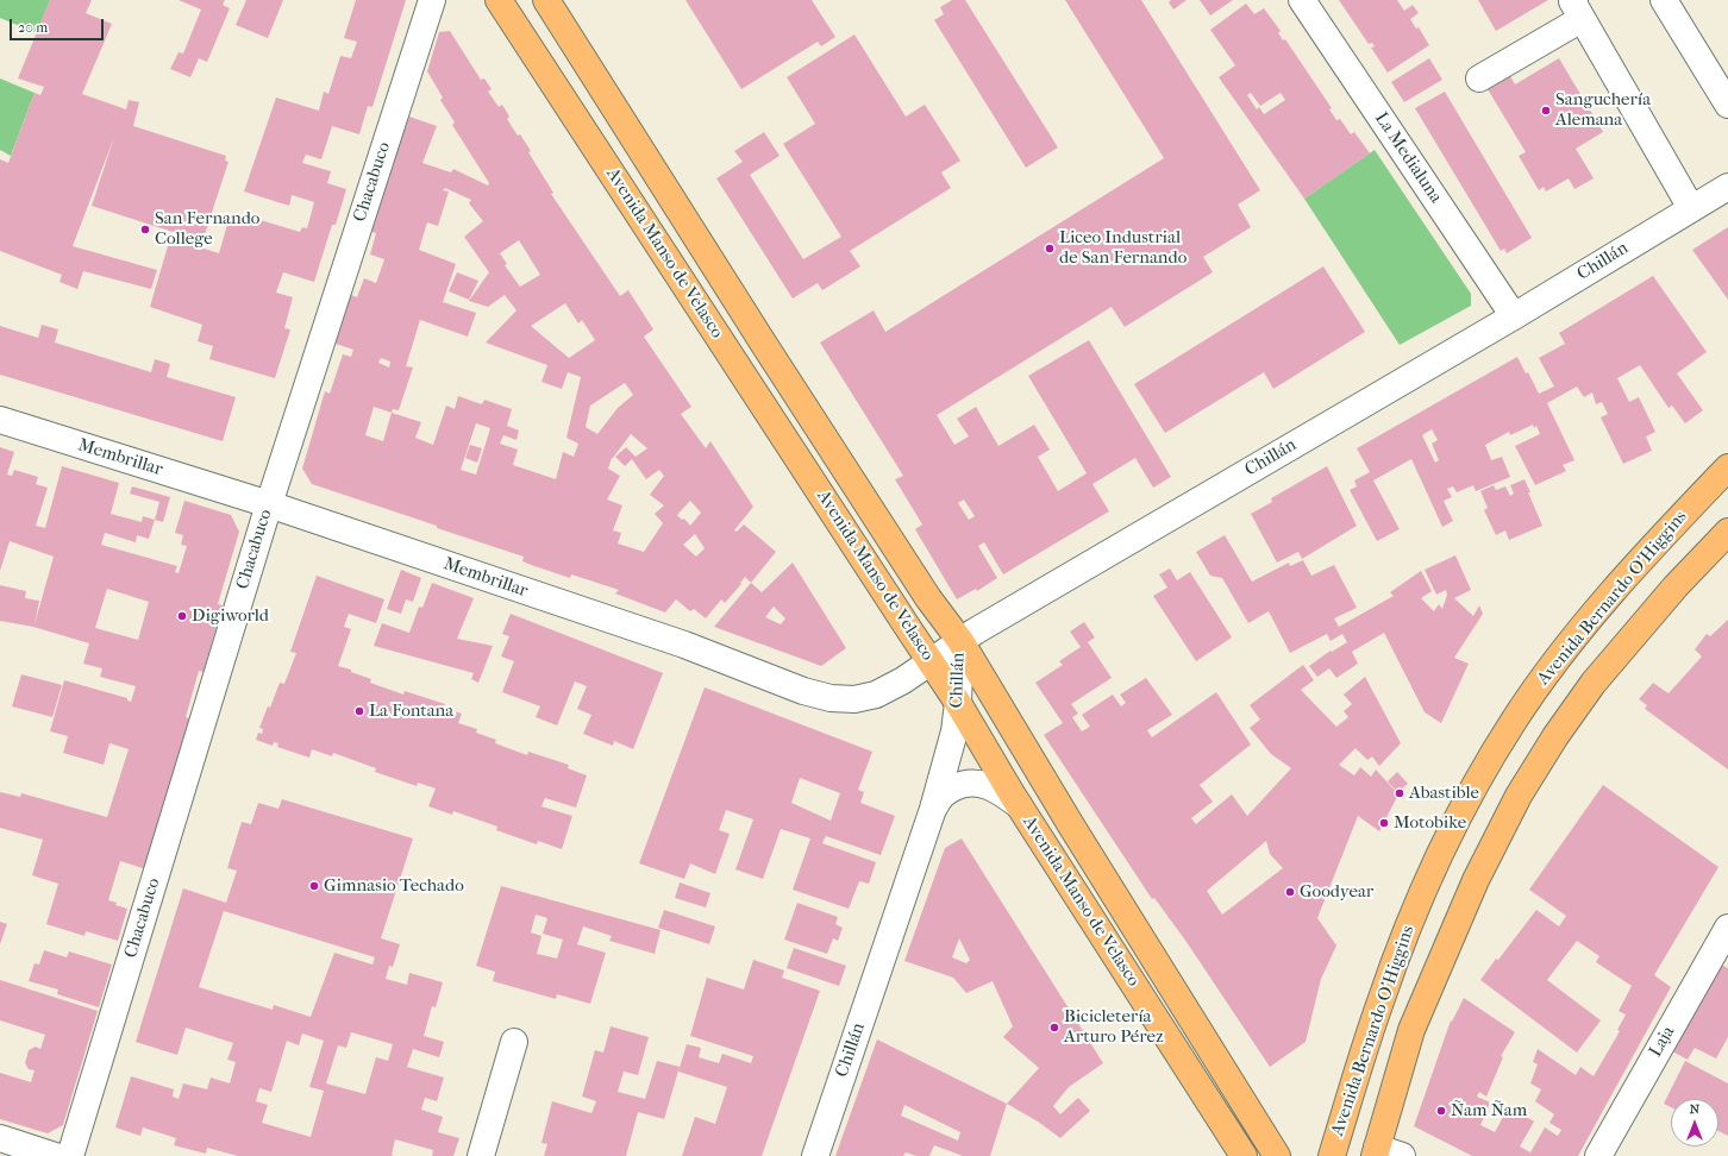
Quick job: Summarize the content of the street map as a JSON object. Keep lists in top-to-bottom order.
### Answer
{
  "streets": {
    "main road": ["Avenida Manso de Velasco", "Avenida Bernardo O'Higgins"],
    "street": [
      "La Medialuna",
      "Chacabuco",
      "Chillán",
      "Membrillar",
      "Laja"
    ]
  },
  "crossings": [
    ["La Medialuna", "Chillán"],
    ["Chacabuco", "Membrillar"],
    ["Avenida Manso de Velasco", "Chillán"],
    ["Avenida Manso de Velasco", "Membrillar"],
    ["Chillán", "Membrillar"]
  ],
  "places": [
    "Sanguchería Alemana",
    "San Fernando College",
    "Liceo Industrial de San Fernando",
    "Digiworld",
    "La Fontana",
    "Abastible",
    "Motobike",
    "Gimnasio Techado",
    "Goodyear",
    "Bicicletería Arturo Pérez",
    "Ñam Ñam"
  ],
  "scale_bar": "20 m",
  "north": "top"
}
